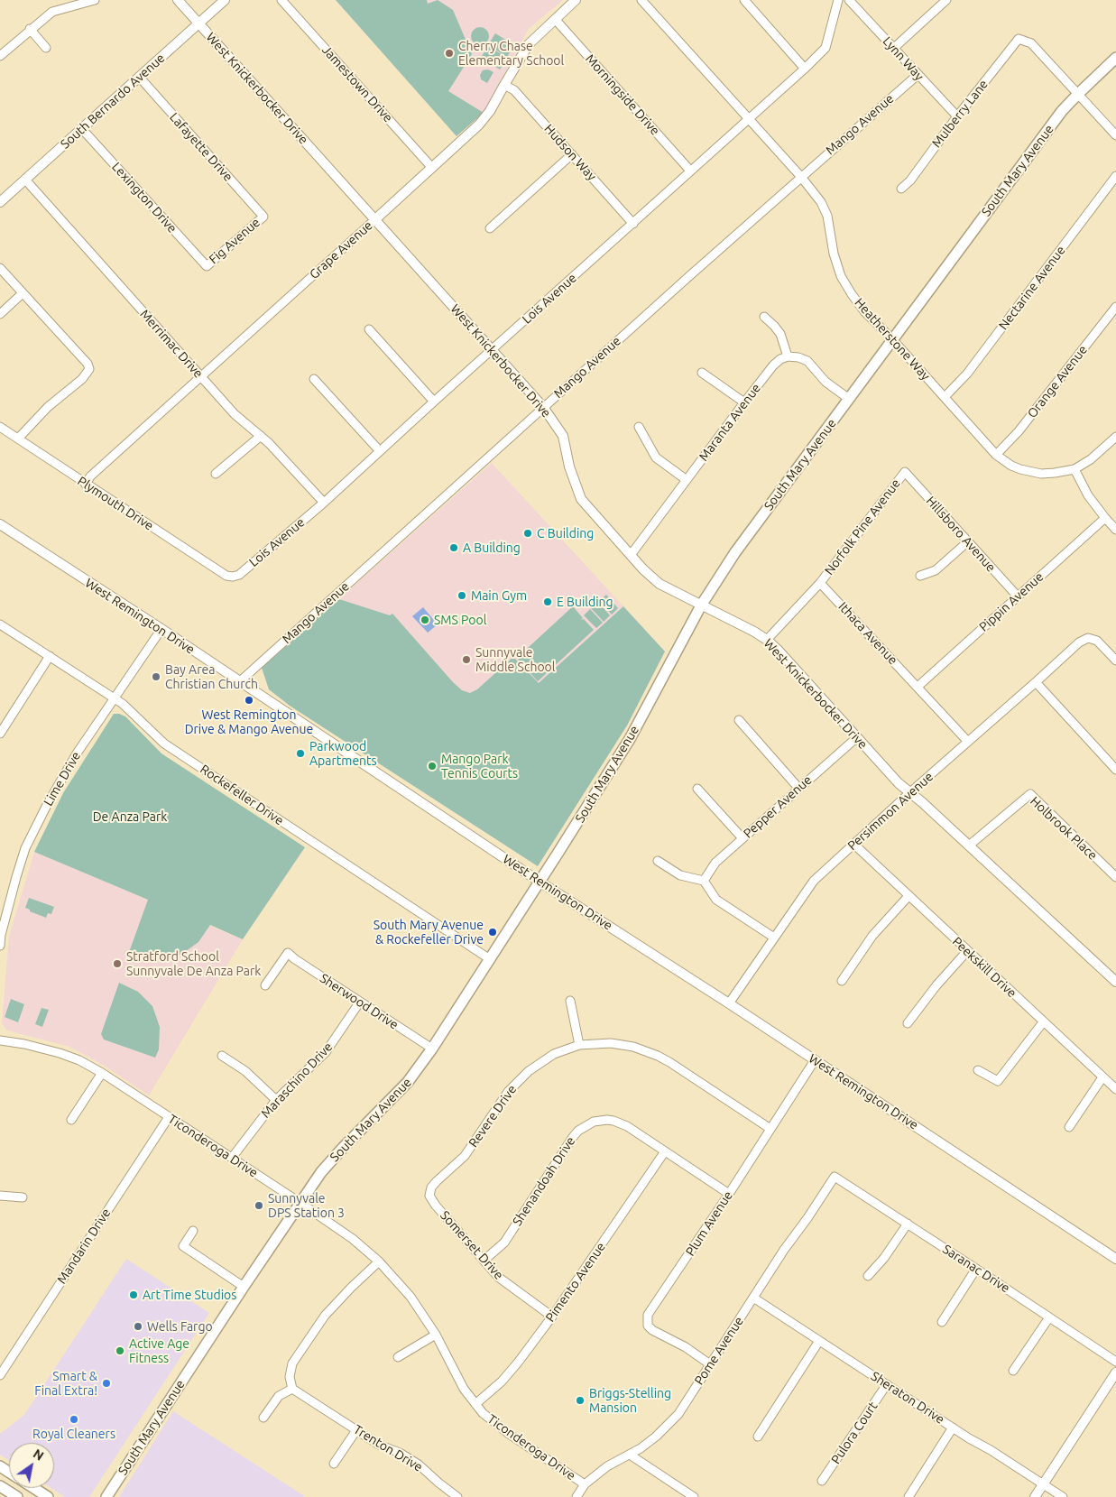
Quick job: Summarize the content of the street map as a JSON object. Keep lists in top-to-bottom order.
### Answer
{
  "streets": {
    "main road": ["South Mary Avenue"],
    "street": [
      "Lynn Way",
      "Jamestown Drive",
      "West Knickerbocker Drive",
      "Morningside Drive",
      "South Bernardo Avenue",
      "Mulberry Lane",
      "Mango Avenue",
      "Lafayette Drive",
      "Hudson Way",
      "Lexington Drive",
      "Fig Avenue",
      "Grape Avenue",
      "Nectarine Avenue",
      "Lois Avenue",
      "Heatherstone Way",
      "Merrimac Drive",
      "Orange Avenue",
      "Maranta Avenue",
      "Plymouth Drive",
      "Norfolk Pine Avenue",
      "Hillsboro Avenue",
      "Pippin Avenue",
      "West Remington Drive",
      "Ithaca Avenue",
      "Lime Drive",
      "Rockefeller Drive",
      "Pepper Avenue",
      "Persimmon Avenue",
      "Holbrook Place",
      "Peekskill Drive",
      "Sherwood Drive",
      "Maraschino Drive",
      "Revere Drive",
      "Ticonderoga Drive",
      "Shenandoah Drive",
      "Plum Avenue",
      "Somerset Drive",
      "Mandarin Drive",
      "Saranac Drive",
      "Pimento Avenue",
      "Pome Avenue",
      "Sheraton Drive",
      "Pulora Court",
      "Trenton Drive"
    ]
  },
  "crossings": [
    ["Lynn Way", "Mulberry Lane"],
    ["Lynn Way", "Mango Avenue"],
    ["Jamestown Drive", "Grape Avenue"],
    ["West Knickerbocker Drive", "South Bernardo Avenue"],
    ["West Knickerbocker Drive", "Mango Avenue"],
    ["West Knickerbocker Drive", "South Mary Avenue"],
    ["West Knickerbocker Drive", "Grape Avenue"],
    ["West Knickerbocker Drive", "Lois Avenue"],
    ["West Knickerbocker Drive", "Maranta Avenue"],
    ["West Knickerbocker Drive", "Pepper Avenue"],
    ["West Knickerbocker Drive", "Persimmon Avenue"],
    ["West Knickerbocker Drive", "Holbrook Place"],
    ["Morningside Drive", "Grape Avenue"],
    ["Morningside Drive", "Lois Avenue"],
    ["South Bernardo Avenue", "Lafayette Drive"],
    ["South Bernardo Avenue", "Lexington Drive"],
    ["South Bernardo Avenue", "Merrimac Drive"],
    ["Mulberry Lane", "South Mary Avenue"],
    ["Mango Avenue", "Heatherstone Way"],
    ["Mango Avenue", "West Remington Drive"],
    ["Lafayette Drive", "Fig Avenue"],
    ["Hudson Way", "Grape Avenue"],
    ["Hudson Way", "Lois Avenue"],
    ["South Mary Avenue", "Heatherstone Way"],
    ["South Mary Avenue", "West Remington Drive"],
    ["South Mary Avenue", "Rockefeller Drive"],
    ["South Mary Avenue", "Sherwood Drive"],
    ["South Mary Avenue", "Ticonderoga Drive"],
    ["Lexington Drive", "Fig Avenue"],
    ["Grape Avenue", "Merrimac Drive"],
    ["Grape Avenue", "Plymouth Drive"],
    ["Nectarine Avenue", "Heatherstone Way"],
    ["Lois Avenue", "Heatherstone Way"],
    ["Lois Avenue", "Merrimac Drive"],
    ["Lois Avenue", "Plymouth Drive"],
    ["Heatherstone Way", "Orange Avenue"],
    ["Norfolk Pine Avenue", "Hillsboro Avenue"],
    ["Norfolk Pine Avenue", "Ithaca Avenue"],
    ["Hillsboro Avenue", "Pippin Avenue"],
    ["Pippin Avenue", "Ithaca Avenue"],
    ["West Remington Drive", "Lime Drive"],
    ["West Remington Drive", "Persimmon Avenue"],
    ["West Remington Drive", "Plum Avenue"],
    ["Ithaca Avenue", "Persimmon Avenue"],
    ["Lime Drive", "Rockefeller Drive"],
    ["Persimmon Avenue", "Peekskill Drive"],
    ["Sherwood Drive", "Maraschino Drive"],
    ["Maraschino Drive", "Ticonderoga Drive"],
    ["Revere Drive", "Plum Avenue"],
    ["Revere Drive", "Somerset Drive"],
    ["Ticonderoga Drive", "Mandarin Drive"],
    ["Ticonderoga Drive", "Pimento Avenue"],
    ["Ticonderoga Drive", "Pome Avenue"],
    ["Shenandoah Drive", "Plum Avenue"],
    ["Shenandoah Drive", "Somerset Drive"],
    ["Shenandoah Drive", "Pimento Avenue"],
    ["Plum Avenue", "Pome Avenue"],
    ["Somerset Drive", "Pimento Avenue"],
    ["Saranac Drive", "Pome Avenue"],
    ["Pome Avenue", "Sheraton Drive"],
    ["Sheraton Drive", "Pulora Court"]
  ],
  "parks": ["De Anza Park"],
  "places": [
    "Cherry Chase Elementary School",
    "C Building",
    "A Building",
    "Main Gym",
    "E Building",
    "SMS Pool",
    "Sunnyvale Middle School",
    "Bay Area Christian Church",
    "West Remington Drive & Mango Avenue",
    "Parkwood Apartments",
    "Mango Park Tennis Courts",
    "South Mary Avenue & Rockefeller Drive",
    "Stratford School Sunnyvale De Anza Park",
    "Sunnyvale DPS Station 3",
    "Art Time Studios",
    "Wells Fargo",
    "Active Age Fitness",
    "Smart & Final Extra!",
    "Briggs-Stelling Mansion",
    "Royal Cleaners"
  ],
  "north": "top right"
}
